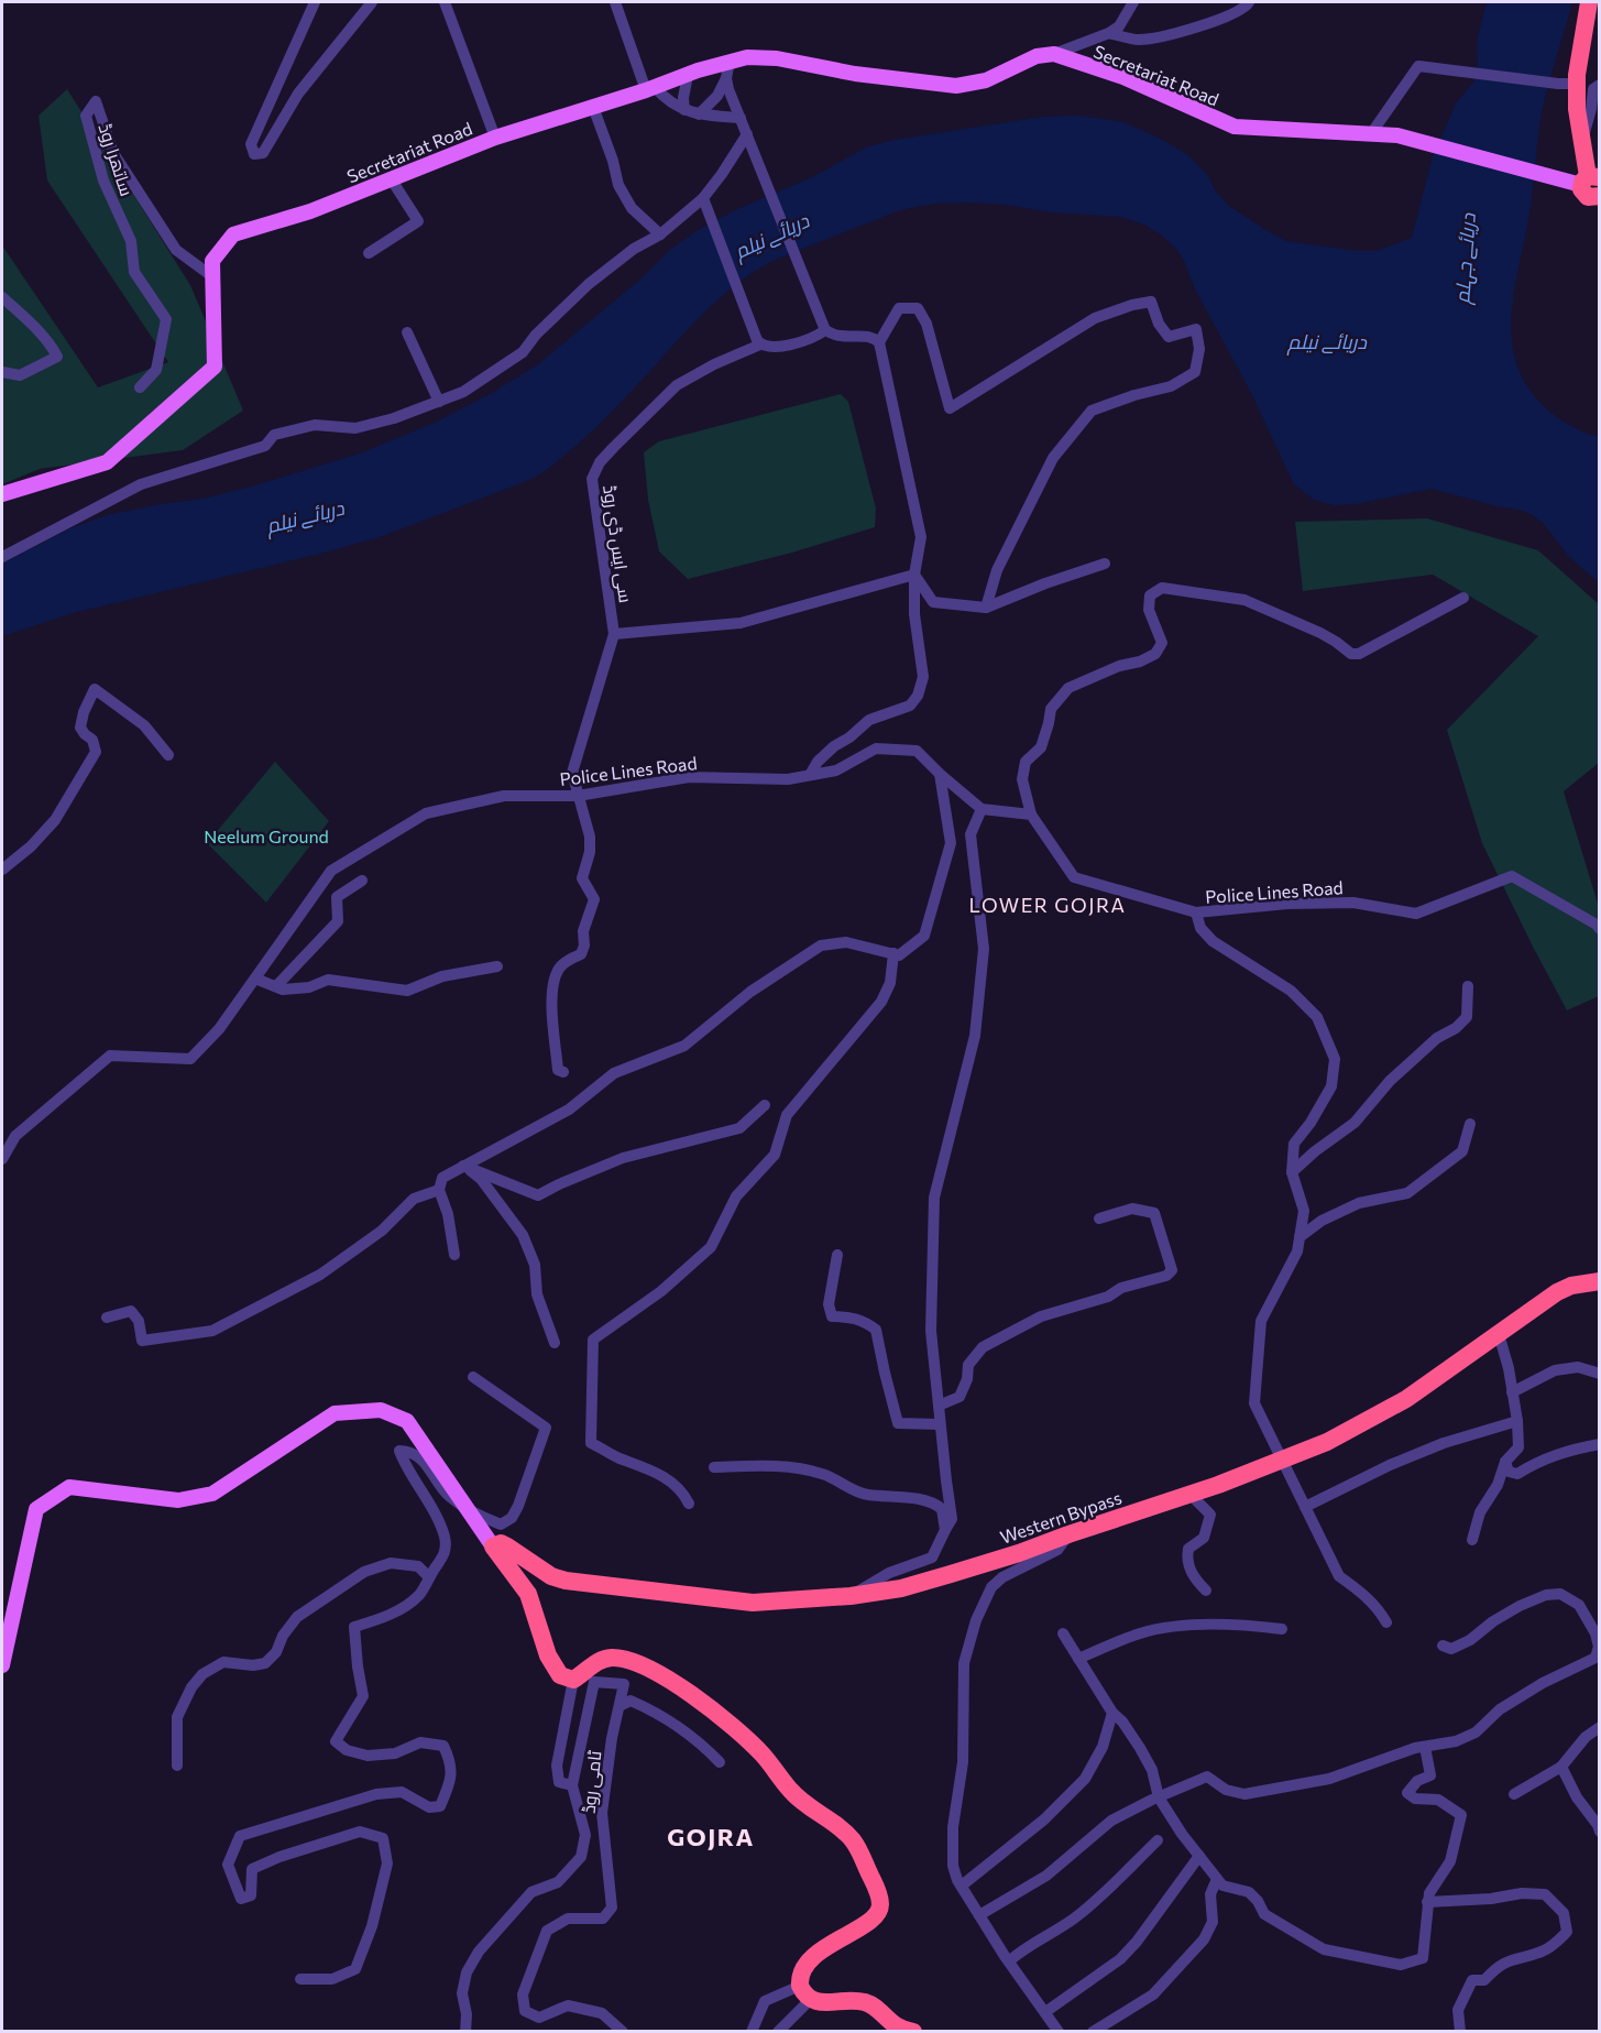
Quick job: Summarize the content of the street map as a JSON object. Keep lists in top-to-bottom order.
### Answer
{
  "streets": {
    "highway": ["Western Bypass"],
    "main road": ["Secretariat Road"],
    "street": [
      "ساتھرا روڈ",
      "سی ایس ڈی روڈ",
      "Police Lines Road",
      "ٹامی روڈ"
    ]
  },
  "crossings": [
    ["Secretariat Road", "ساتھرا روڈ"]
  ],
  "districts": ["LOWER GOJRA", "GOJRA"],
  "water": ["دریائے نیلم", "دریائے جہلم"],
  "parks": ["Neelum Ground"]
}
